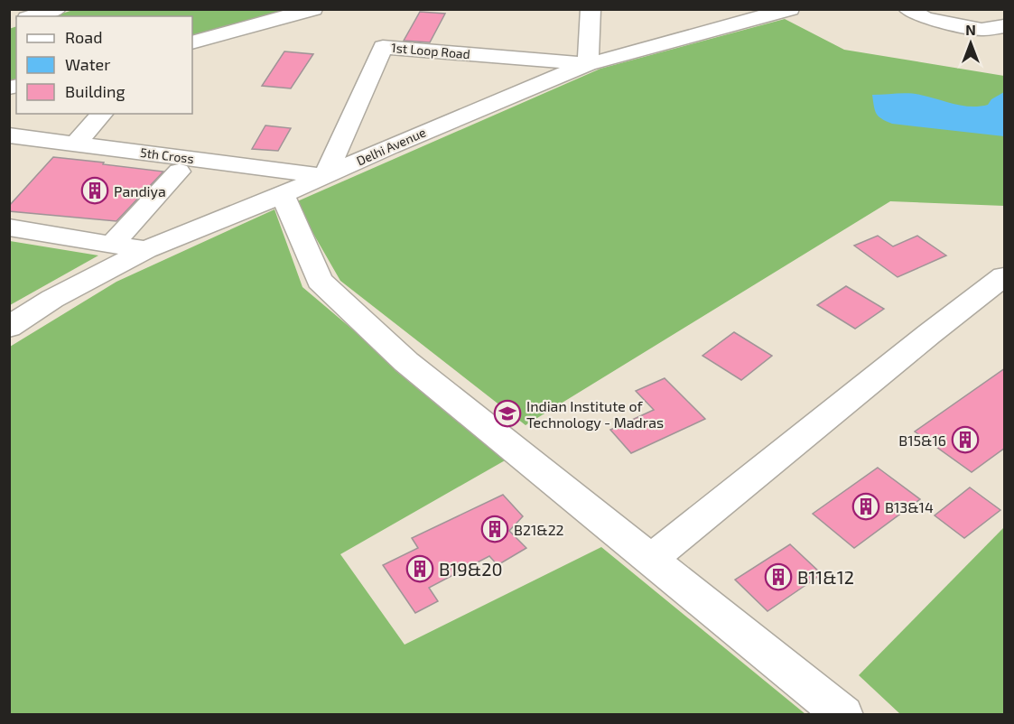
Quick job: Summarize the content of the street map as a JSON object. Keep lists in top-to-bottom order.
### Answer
{
  "streets": {
    "lane": ["1st Loop Road", "Delhi Avenue", "5th Cross"]
  },
  "crossings": [
    ["1st Loop Road", "Delhi Avenue"],
    ["1st Loop Road", "5th Cross"],
    ["Delhi Avenue", "5th Cross"]
  ],
  "places": {
    "building": [
      "Pandiya",
      "B15&16",
      "B13&14",
      "B21&22",
      "B19&20",
      "B11&12"
    ],
    "school or university": ["Indian Institute of Technology - Madras"]
  },
  "legend": ["Road", "Water", "Building"],
  "north": "top"
}
